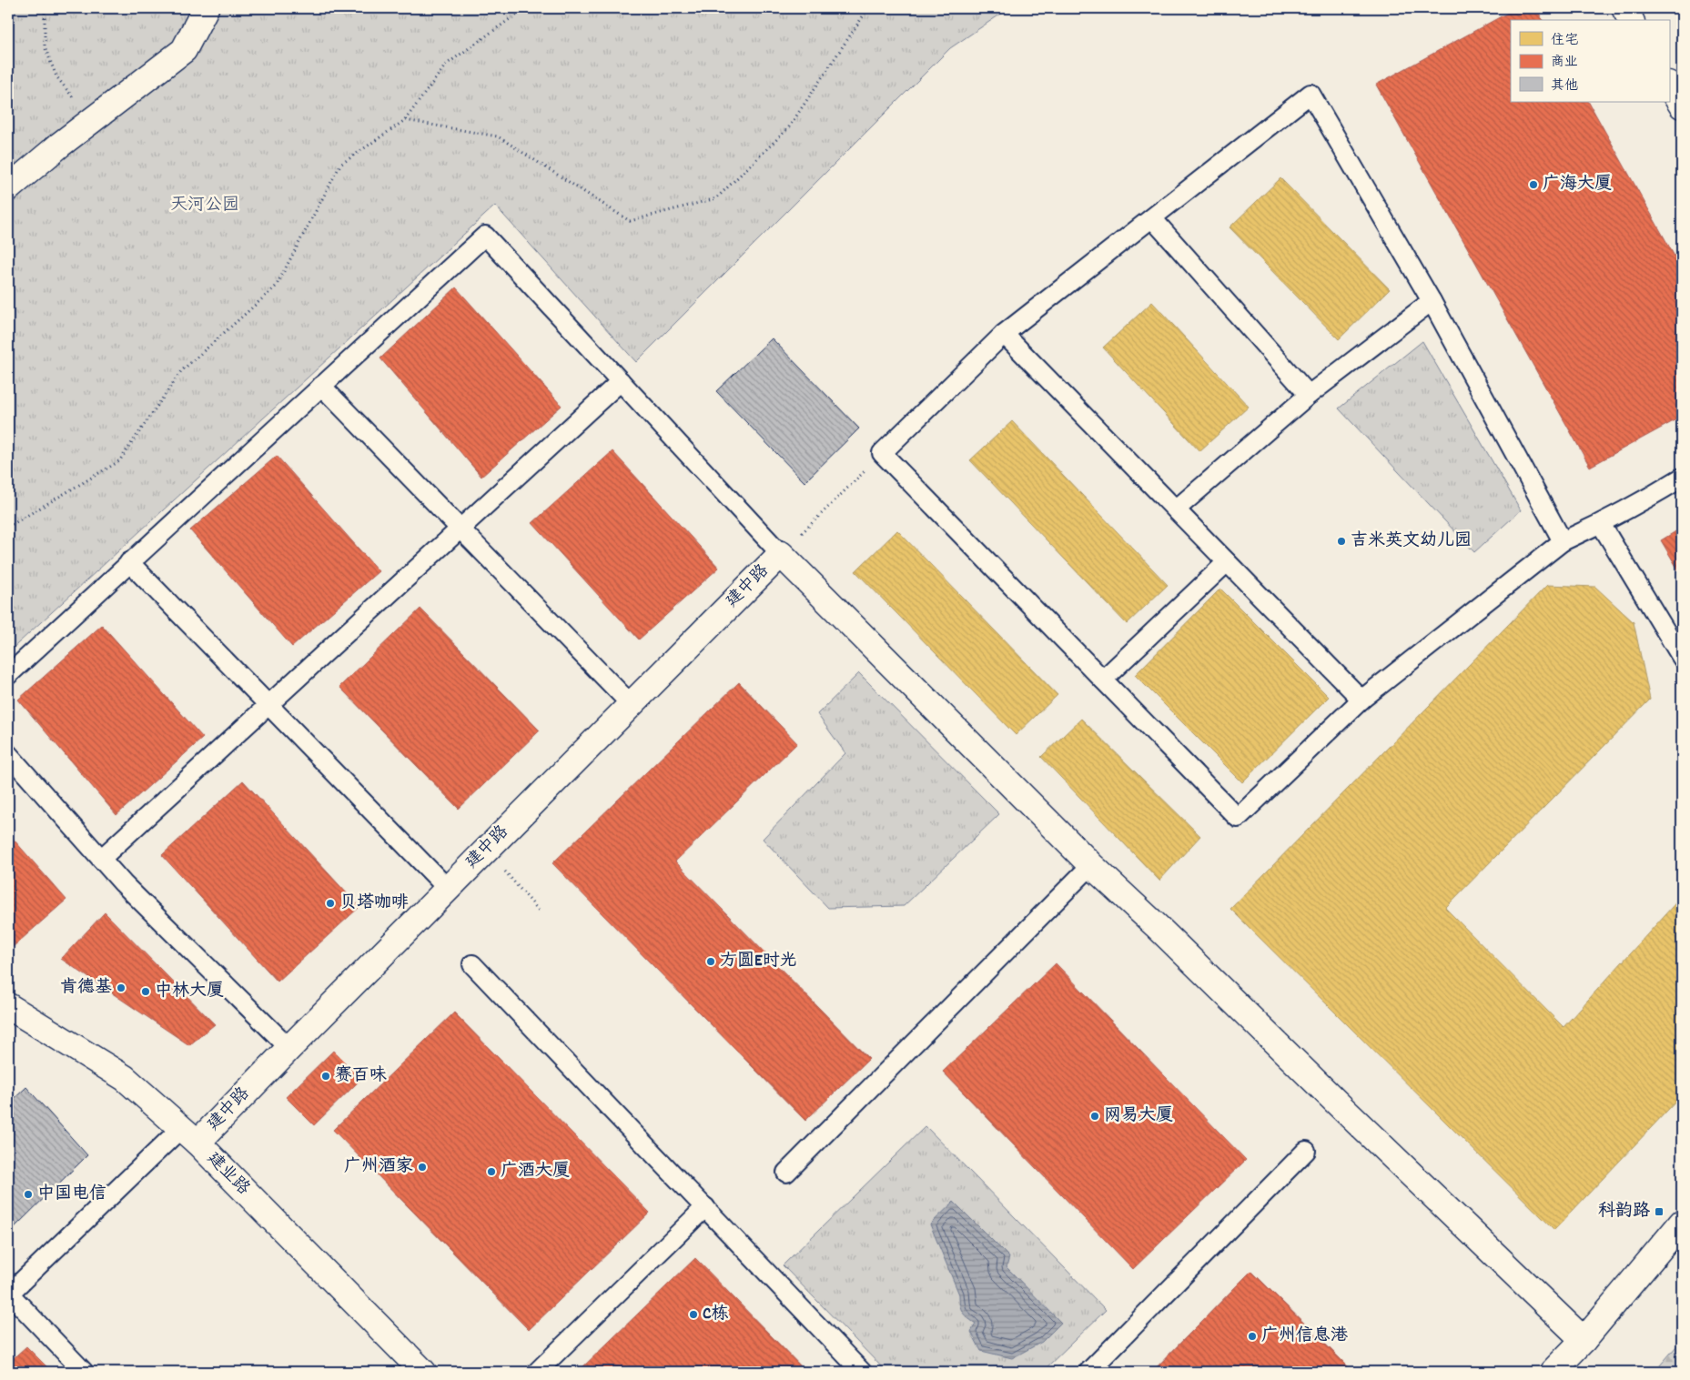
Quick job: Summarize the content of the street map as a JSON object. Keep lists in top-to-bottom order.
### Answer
{
  "streets": {
    "main road": ["建中路", "建业路"]
  },
  "crossings": [
    ["建中路", "建业路"]
  ],
  "parks": ["天河公园"],
  "places": {
    "other": [
      "广海大厦",
      "吉米英文幼儿园",
      "贝塔咖啡",
      "方圆E时光",
      "肯德基",
      "中林大厦",
      "赛百味",
      "网易大厦",
      "广州酒家",
      "广酒大厦",
      "中国电信",
      "C栋",
      "广州信息港"
    ],
    "transit": ["科韵路"]
  },
  "legend": ["住宅", "商业", "其他"]
}
